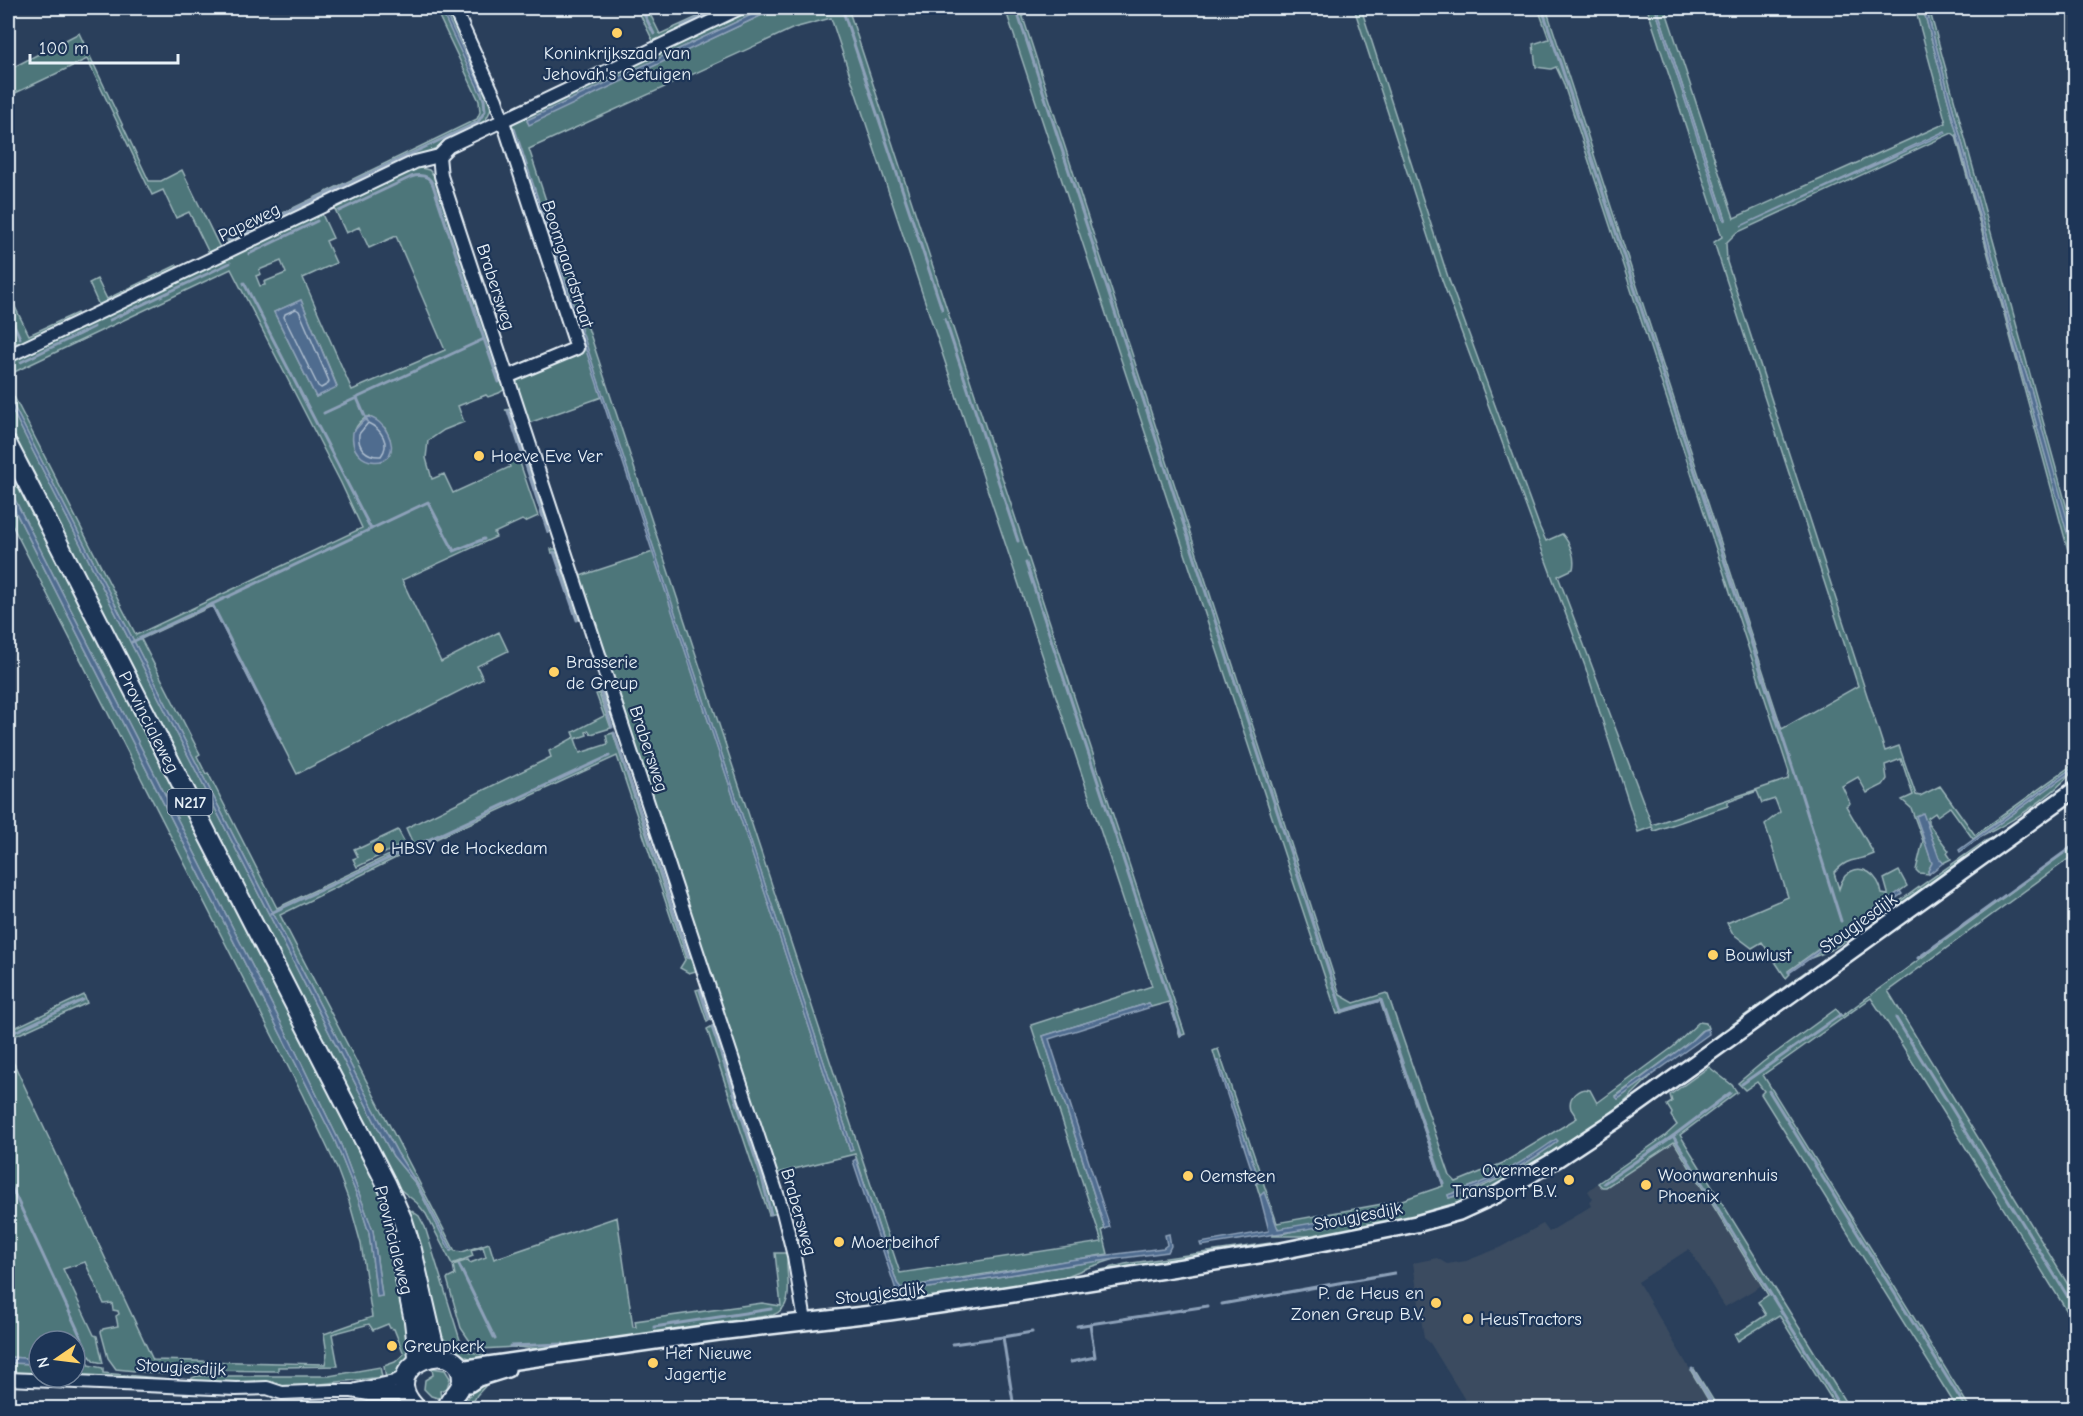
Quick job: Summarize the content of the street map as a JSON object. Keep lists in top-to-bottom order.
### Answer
{
  "streets": {
    "main road": ["Provincialeweg", "N217"],
    "street": [
      "Papeweg",
      "Boomgaardstraat",
      "Brabersweg",
      "Stougjesdijk"
    ]
  },
  "crossings": [
    ["Papeweg", "Boomgaardstraat"],
    ["Papeweg", "Brabersweg"],
    ["Boomgaardstraat", "Brabersweg"],
    ["Brabersweg", "Stougjesdijk"],
    ["Provincialeweg", "N217"],
    ["Provincialeweg", "Stougjesdijk"],
    ["N217", "Stougjesdijk"]
  ],
  "places": [
    "Koninkrijkszaal van Jehovah's Getuigen",
    "Hoeve Eve Ver",
    "Brasserie de Greup",
    "HBSV de Hockedam",
    "Bouwlust",
    "Oemsteen",
    "Overmeer Transport B.V.",
    "Woonwarenhuis Phoenix",
    "Moerbeihof",
    "P. de Heus en Zonen Greup B.V.",
    "HeusTractors",
    "Greupkerk",
    "Het Nieuwe Jagertje"
  ],
  "scale_bar": "100 m",
  "north": "left"
}
